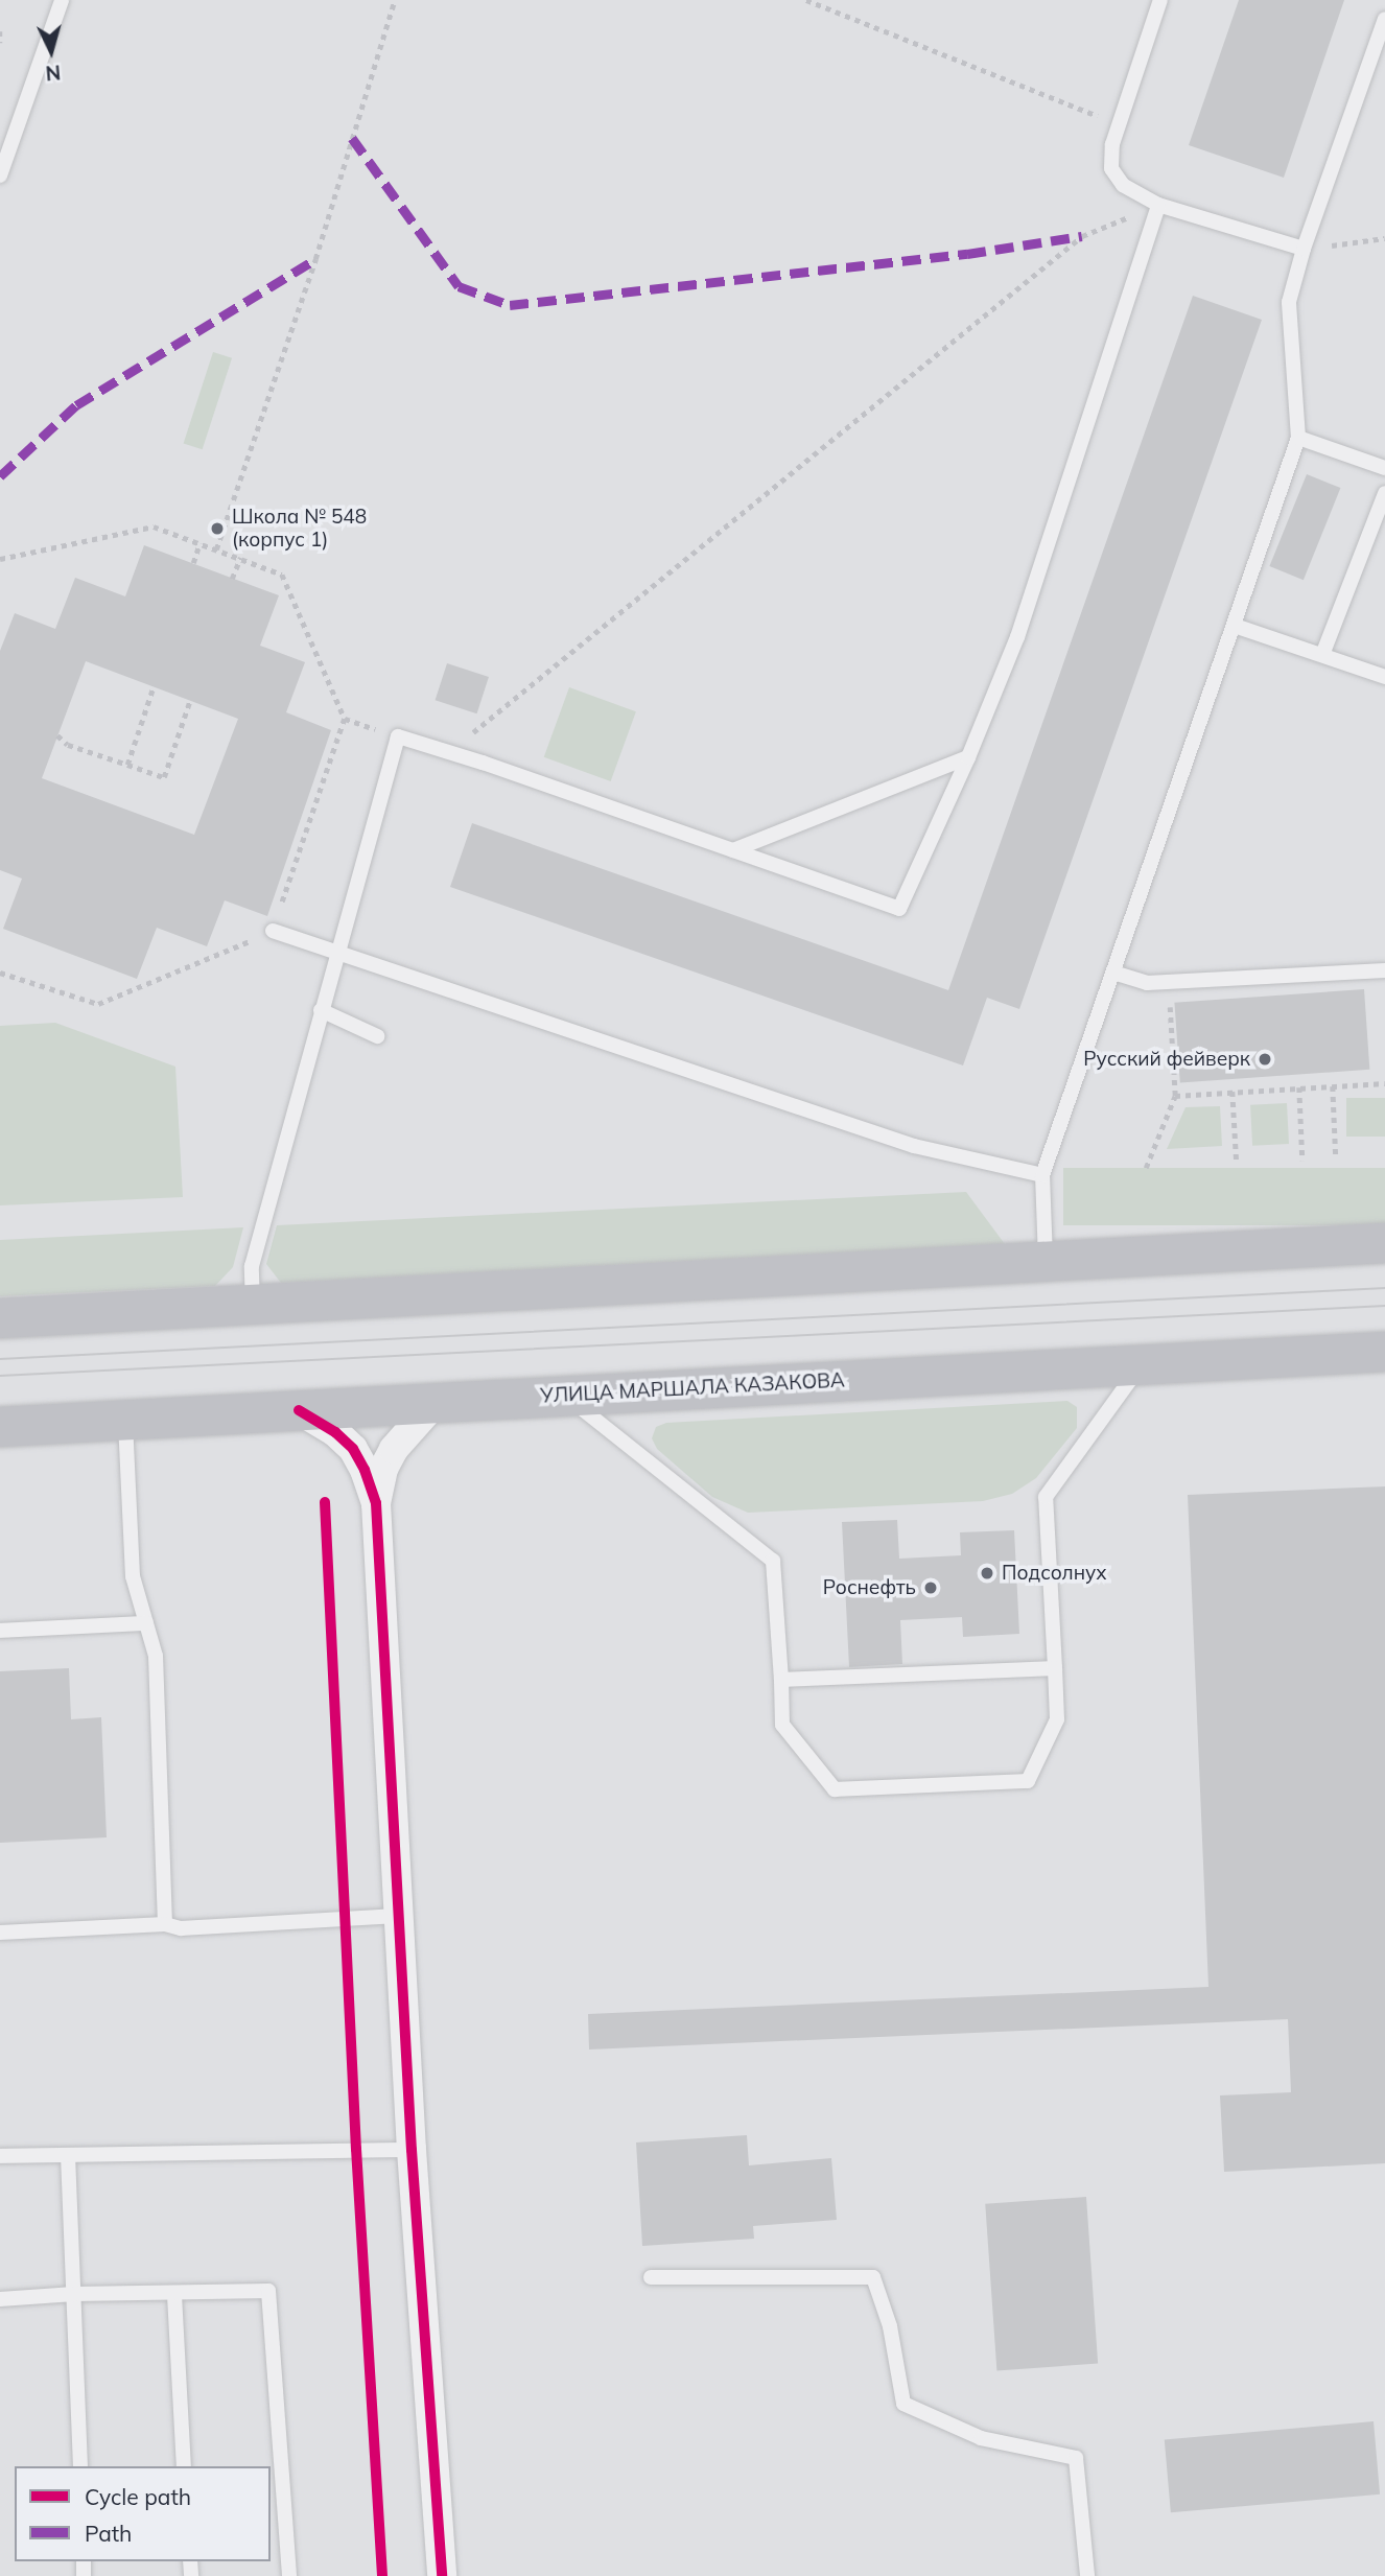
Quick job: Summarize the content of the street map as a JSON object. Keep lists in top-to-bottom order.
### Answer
{
  "streets": {
    "main road": ["УЛИЦА МАРШАЛА КАЗАКОВА"]
  },
  "places": [
    "Школа № 548 (корпус 1)",
    "Русский фейверк",
    "Подсолнух",
    "Роснефть"
  ],
  "legend": ["Cycle path", "Path"],
  "north": "bottom"
}
